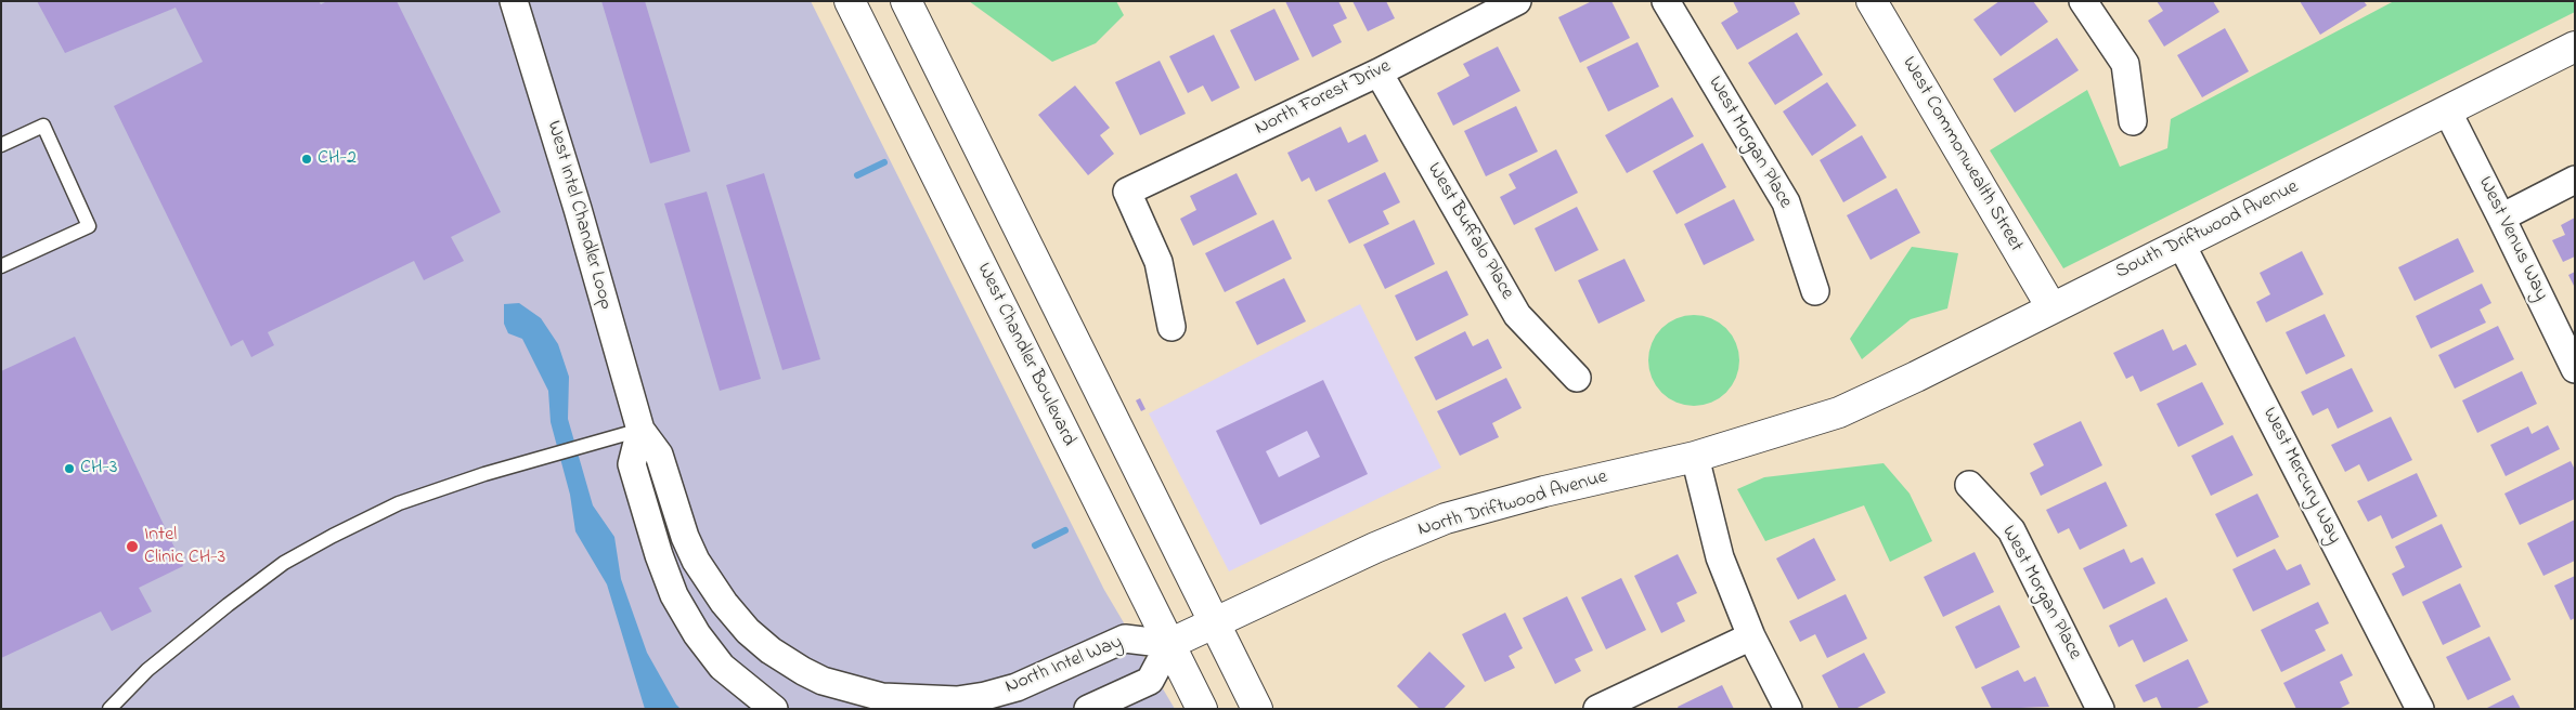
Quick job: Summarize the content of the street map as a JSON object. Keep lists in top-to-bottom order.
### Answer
{
  "streets": {
    "street": [
      "North Forest Drive",
      "West Morgan Place",
      "West Commonwealth Street",
      "West Intel Chandler Loop",
      "South Driftwood Avenue",
      "West Buffalo Place",
      "West Venus Way",
      "West Chandler Boulevard",
      "West Mercury Way",
      "North Driftwood Avenue",
      "North Intel Way"
    ]
  },
  "crossings": [
    ["North Forest Drive", "West Buffalo Place"],
    ["West Commonwealth Street", "South Driftwood Avenue"],
    ["West Intel Chandler Loop", "North Intel Way"],
    ["South Driftwood Avenue", "West Venus Way"],
    ["South Driftwood Avenue", "West Mercury Way"],
    ["South Driftwood Avenue", "North Driftwood Avenue"],
    ["West Chandler Boulevard", "North Driftwood Avenue"],
    ["West Chandler Boulevard", "North Intel Way"],
    ["North Driftwood Avenue", "North Intel Way"]
  ],
  "places": ["CH-2", "CH-3", "Intel Clinic CH-3"]
}
